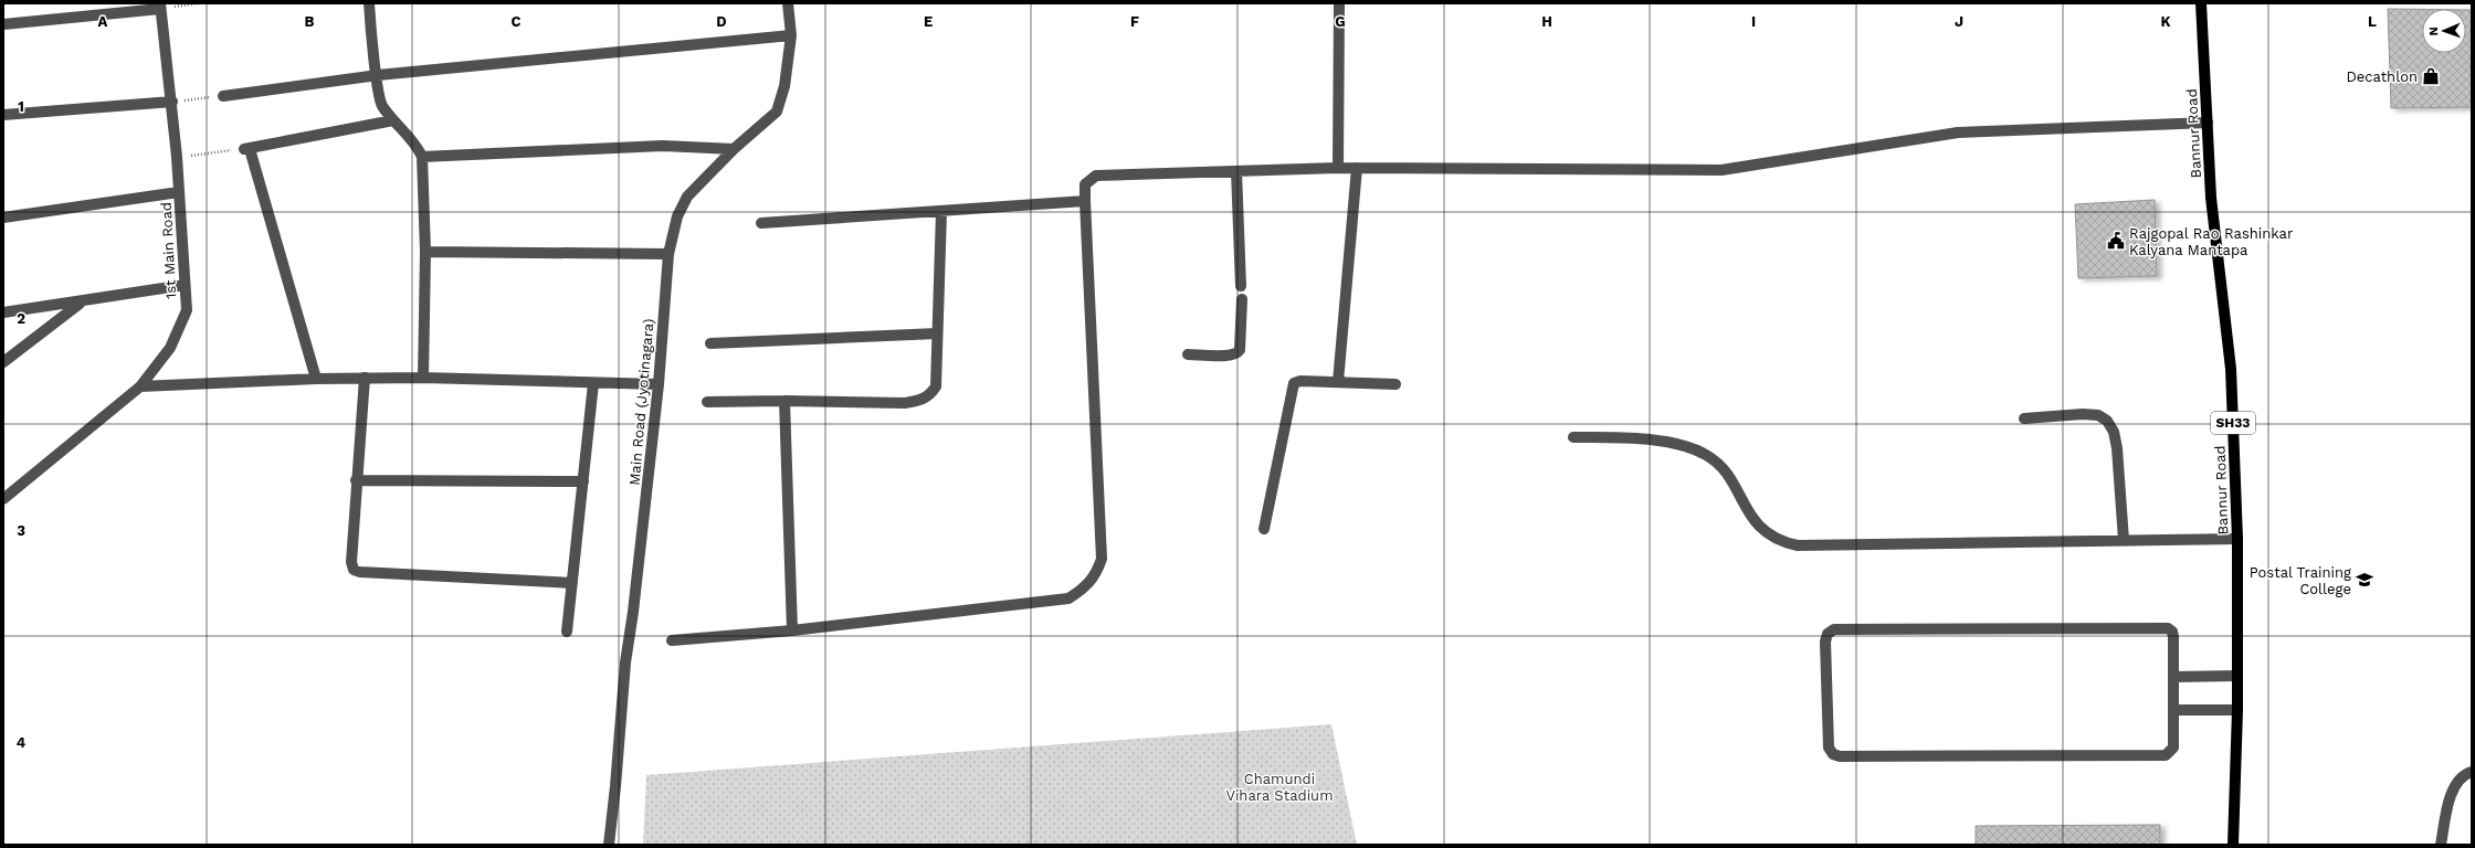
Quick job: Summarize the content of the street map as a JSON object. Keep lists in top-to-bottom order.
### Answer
{
  "streets": {
    "main road": ["Bannur Road", "SH33"],
    "street": ["1st Main Road", "Main Road (Jyotinagara)"]
  },
  "parks": ["Chamundi Vihara Stadium"],
  "places": {
    "shop": ["Decathlon"],
    "public building": ["Rajgopal Rao Rashinkar Kalyana Mantapa"],
    "school or university": ["Postal Training College"]
  },
  "north": "left",
  "grid": {
    "columns": [
      "A",
      "B",
      "C",
      "D",
      "E",
      "F",
      "G",
      "H",
      "I",
      "J",
      "K",
      "L"
    ],
    "rows": [
      "1",
      "2",
      "3",
      "4"
    ]
  }
}
